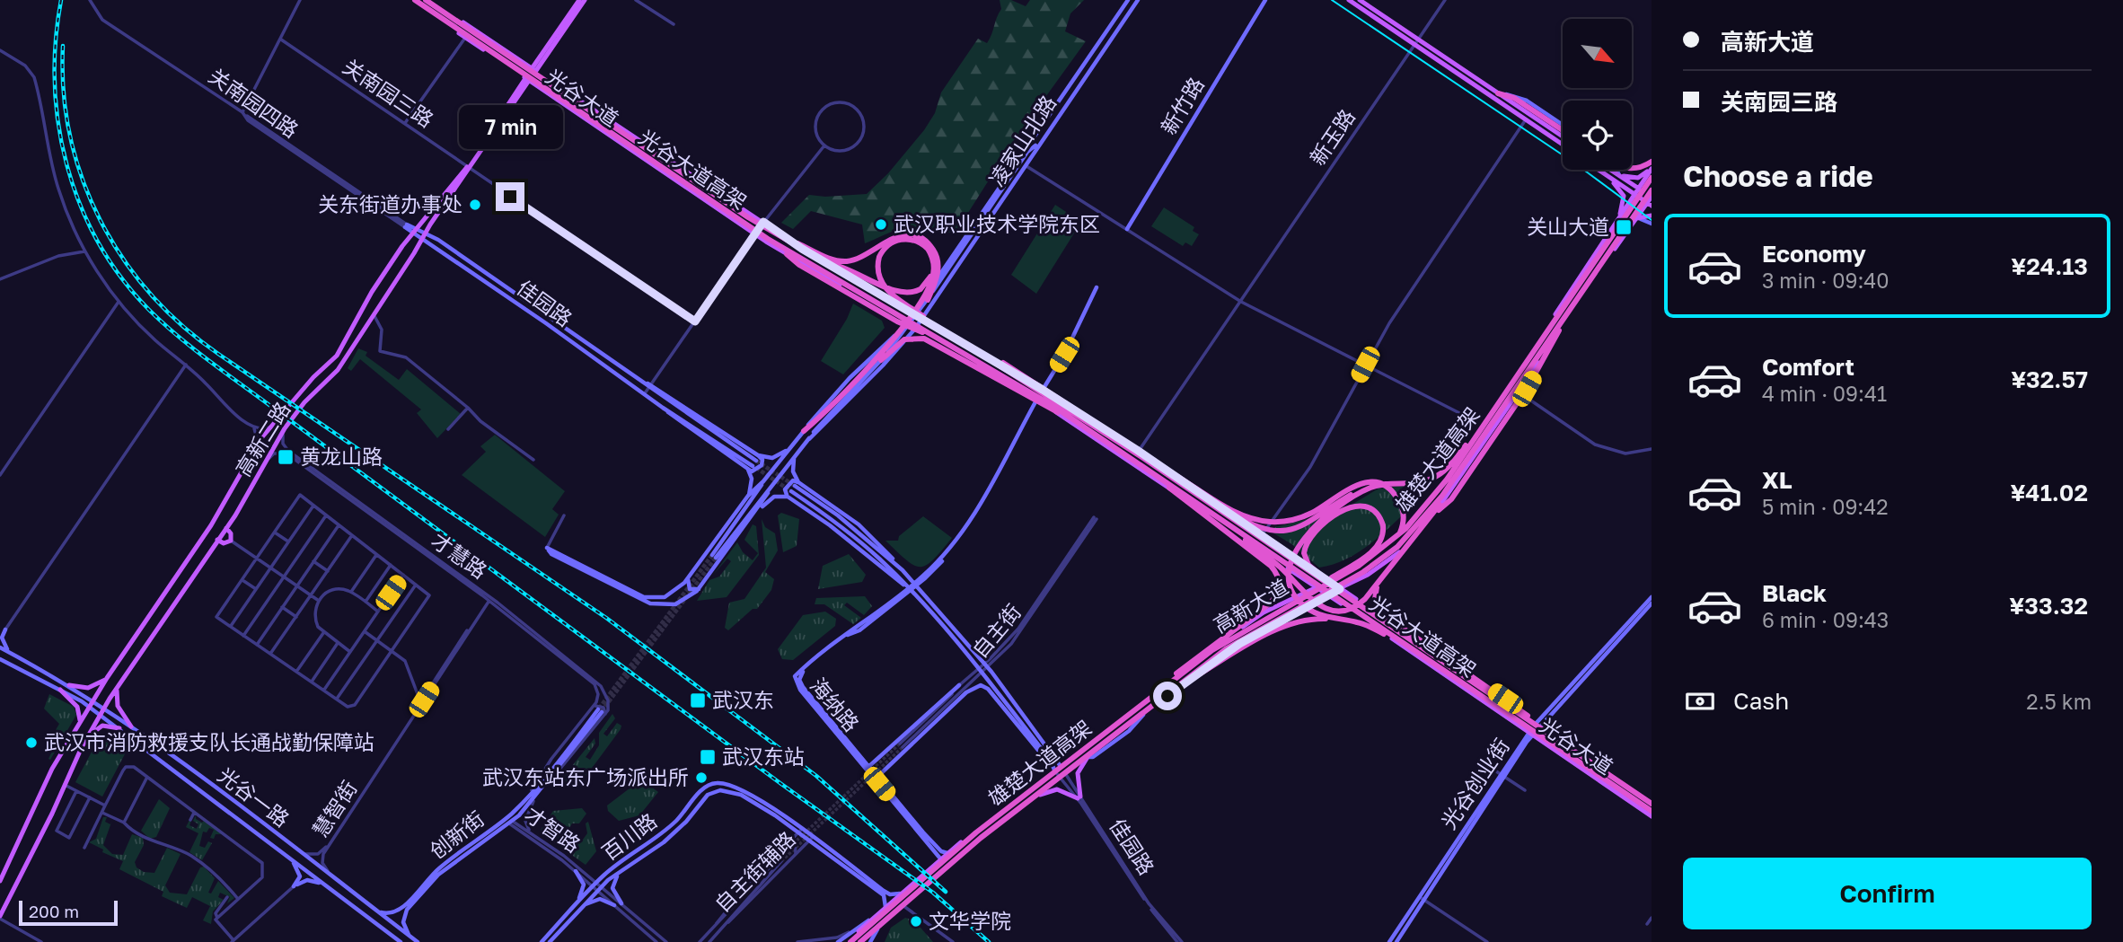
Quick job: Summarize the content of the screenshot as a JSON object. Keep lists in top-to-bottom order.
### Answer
{
  "streets": {
    "highway": ["光谷大道高架", "雄楚大道高架"],
    "main road": [
      "光谷大道",
      "新竹路",
      "凌家山北路",
      "佳园路",
      "高新二路",
      "高新大道",
      "海纳路",
      "光谷创业街",
      "光谷一路",
      "创新街",
      "百川路"
    ],
    "street": [
      "关南园三路",
      "关南园四路",
      "新玉路",
      "才慧路",
      "自主街",
      "慧智街",
      "才智路",
      "自主街辅路"
    ]
  },
  "crossings": [
    ["关南园三路", "高新二路"],
    ["光谷大道", "新玉路"],
    ["光谷大道", "凌家山北路"],
    ["光谷大道", "光谷大道高架"],
    ["光谷大道", "高新二路"],
    ["光谷大道", "高新大道"],
    ["光谷大道", "海纳路"],
    ["光谷大道", "光谷创业街"],
    ["佳园路", "高新二路"],
    ["佳园路", "高新大道"],
    ["高新二路", "才慧路"],
    ["高新二路", "光谷一路"],
    ["雄楚大道高架", "高新大道"],
    ["才慧路", "慧智街"],
    ["才慧路", "创新街"],
    ["高新大道", "海纳路"],
    ["高新大道", "百川路"],
    ["光谷一路", "慧智街"],
    ["光谷一路", "创新街"],
    ["才智路", "创新街"],
    ["才智路", "百川路"],
    ["百川路", "自主街辅路"]
  ],
  "places": {
    "other": [
      "关东街道办事处",
      "武汉职业技术学院东区",
      "武汉市消防救援支队长通战勤保障站",
      "武汉东站东广场派出所",
      "文华学院"
    ],
    "transit": [
      "关山大道",
      "黄龙山路",
      "武汉东",
      "武汉东站"
    ]
  },
  "scale_bar": "200 m",
  "north": "bottom right",
  "page": {
    "banner": ["高新大道", "关南园三路"],
    "bubble": "7 min",
    "heading": "Choose a ride",
    "list": [
      {
        "name": "Economy",
        "note": "3 min · 09:40",
        "value": "¥24.13"
      },
      {
        "name": "Comfort",
        "note": "4 min · 09:41",
        "value": "¥32.57"
      },
      {
        "name": "XL",
        "note": "5 min · 09:42",
        "value": "¥41.02"
      },
      {
        "name": "Black",
        "note": "6 min · 09:43",
        "value": "¥33.32"
      }
    ],
    "pay": ["Cash", "2.5 km"],
    "buttons": "Confirm",
    "scale": "200 m"
  }
}
